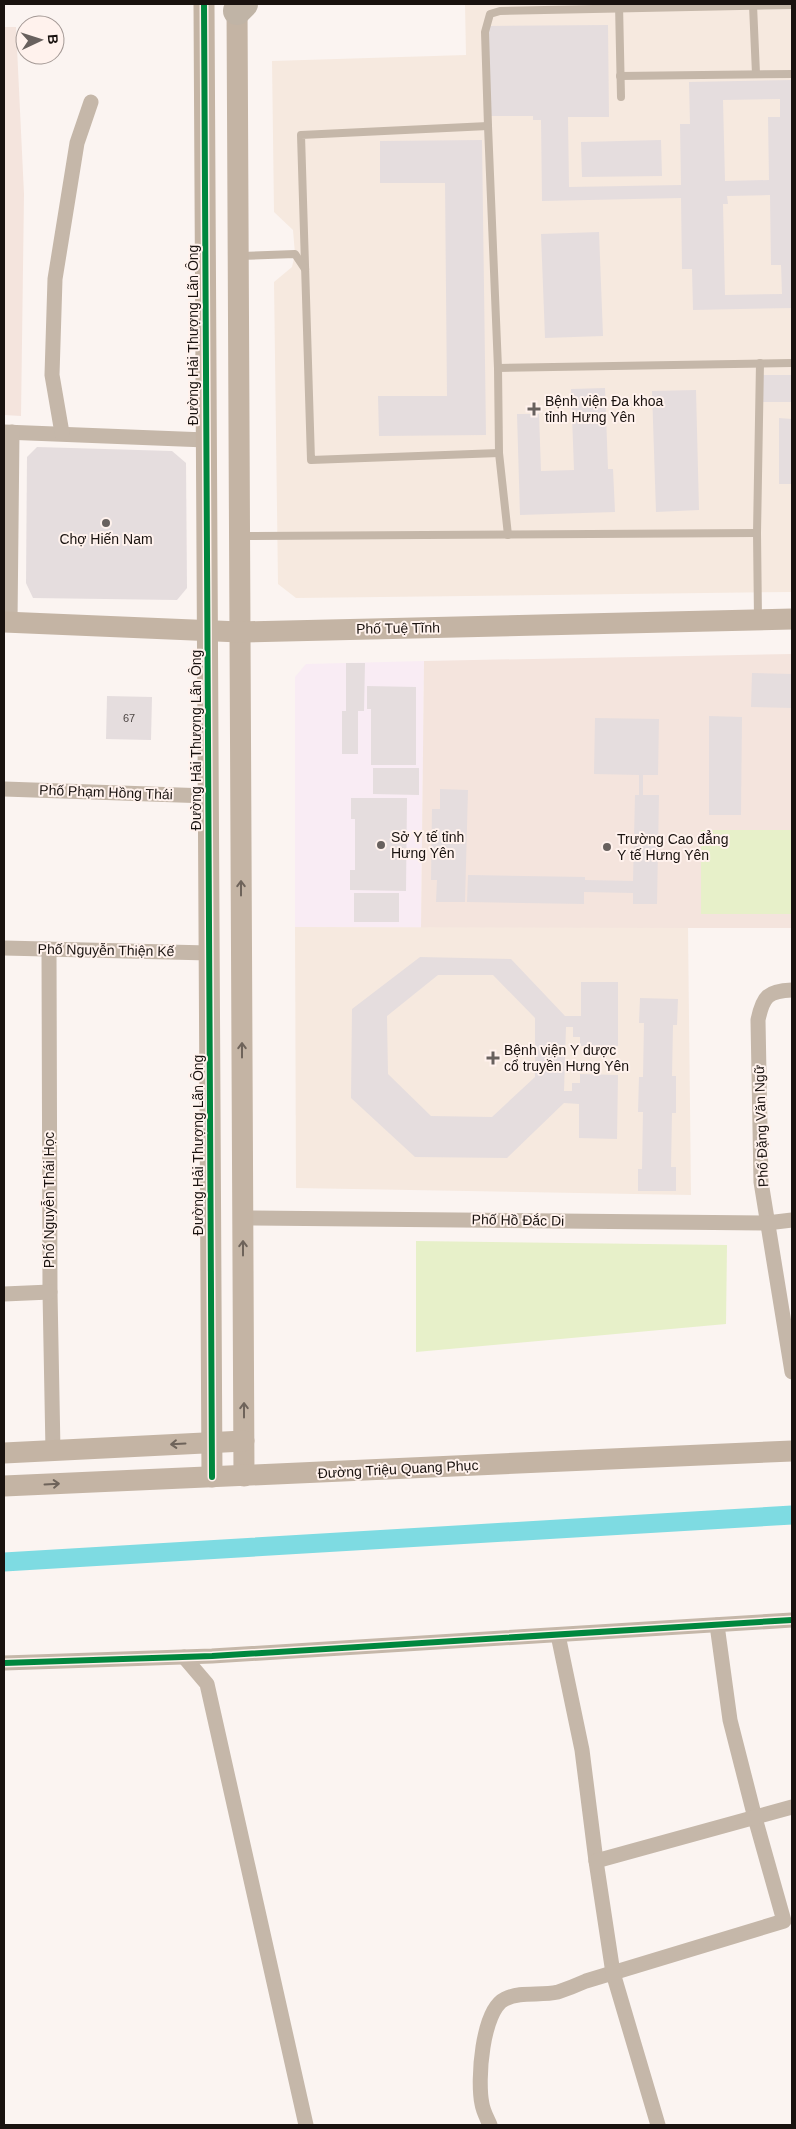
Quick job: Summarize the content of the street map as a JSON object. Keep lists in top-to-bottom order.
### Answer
{
  "streets": {
    "street": [
      "Đường Hải Thượng Lãn Ông",
      "Phố Tuệ Tĩnh",
      "Phố Phạm Hồng Thái",
      "Phố Nguyễn Thiện Kế",
      "Phố Đặng Văn Ngữ",
      "Phố Nguyễn Thái Học",
      "Phố Hồ Đắc Di",
      "Đường Triệu Quang Phục"
    ]
  },
  "crossings": [
    ["Đường Hải Thượng Lãn Ông", "Phố Tuệ Tĩnh"],
    ["Đường Hải Thượng Lãn Ông", "Phố Phạm Hồng Thái"],
    ["Đường Hải Thượng Lãn Ông", "Phố Nguyễn Thiện Kế"],
    ["Đường Hải Thượng Lãn Ông", "Đường Triệu Quang Phục"],
    ["Phố Nguyễn Thiện Kế", "Phố Nguyễn Thái Học"],
    ["Phố Đặng Văn Ngữ", "Phố Hồ Đắc Di"]
  ],
  "places": {
    "health": ["Bệnh viện Đa khoa tỉnh Hưng Yên", "Bệnh viện Y dược cổ truyền Hưng Yên"],
    "other": ["Chợ Hiến Nam", "Sở Y tế tỉnh Hưng Yên", "Trường Cao đẳng Y tế Hưng Yên"]
  },
  "house_numbers": ["67"],
  "north": "right"
}
